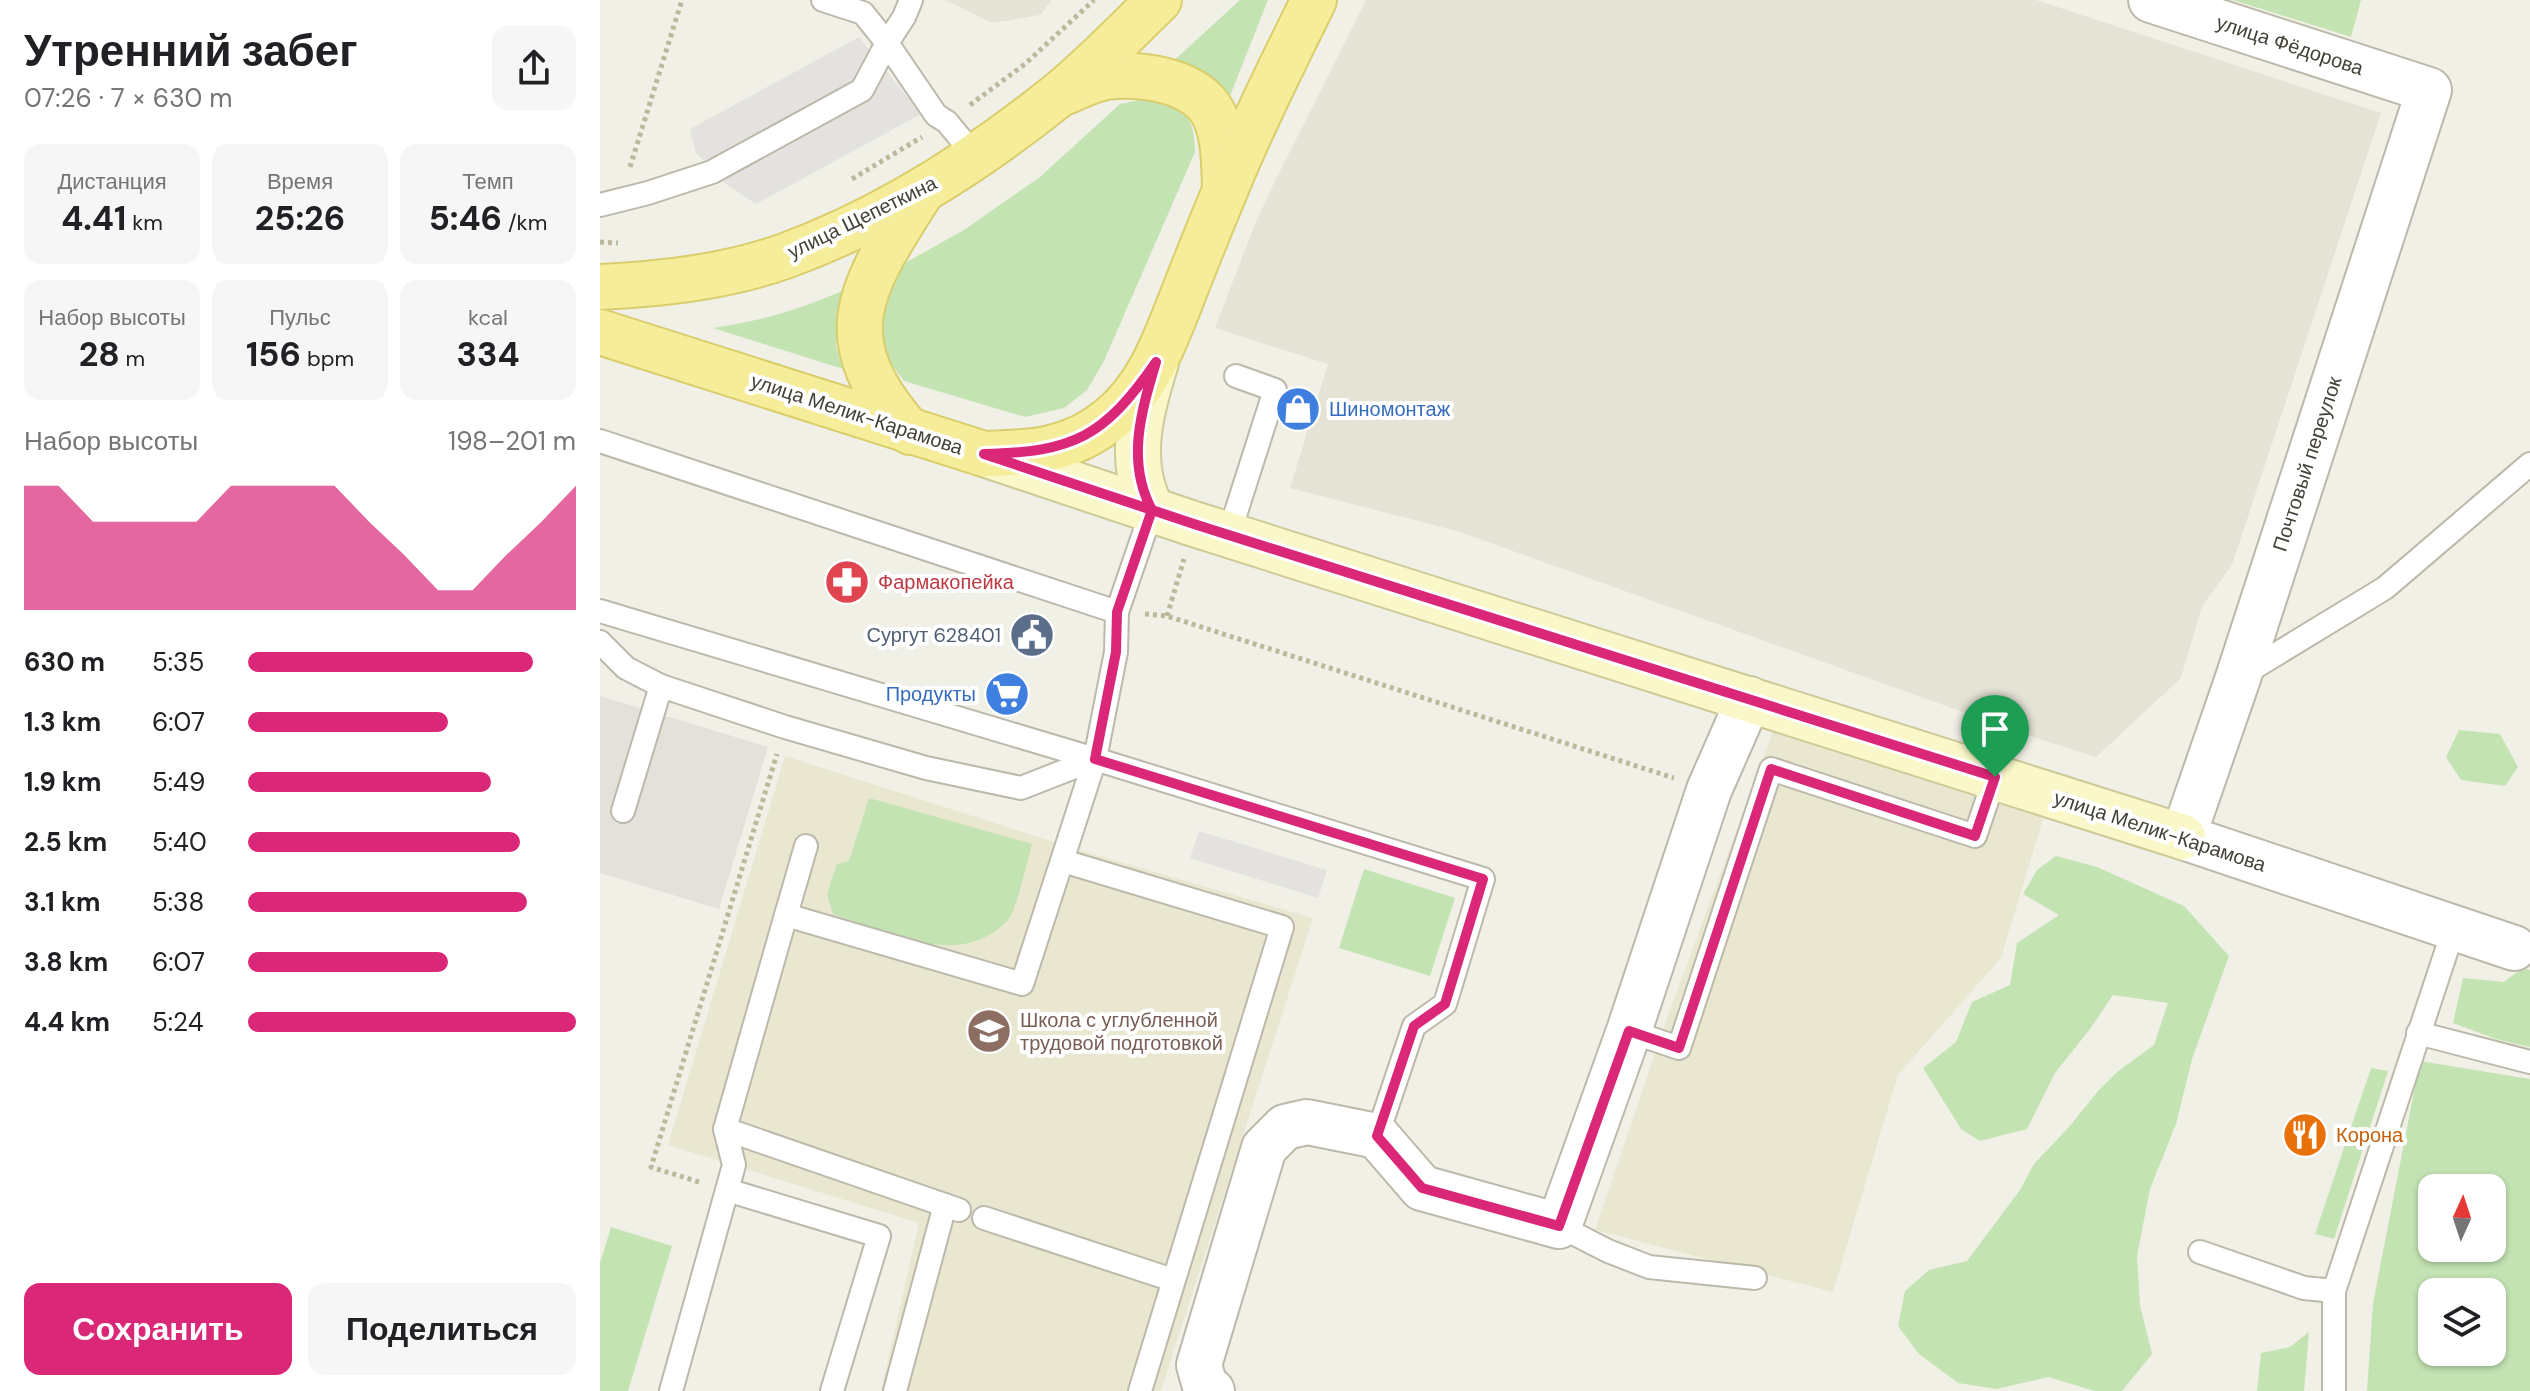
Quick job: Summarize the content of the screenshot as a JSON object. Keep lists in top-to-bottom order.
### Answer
{
  "streets": {
    "main road": ["улица Щепеткина", "улица Мелик-Карамова"],
    "street": ["улица Фёдорова", "Почтовый переулок"]
  },
  "crossings": [
    ["улица Фёдорова", "Почтовый переулок"],
    ["улица Мелик-Карамова", "Почтовый переулок"]
  ],
  "places": {
    "shop": ["Шиномонтаж"],
    "pharmacy": ["Фармакопейка"],
    "public building": ["Сургут 628401"],
    "supermarket": ["Продукты"],
    "school or university": ["Школа с углубленной трудовой подготовкой"],
    "restaurant": ["Корона"]
  },
  "north": "top",
  "page": {
    "heading": ["Утренний забег", "07:26 · 7 × 630 m"],
    "stats": [
      ["Дистанция", "4.41 km"],
      ["Время", "25:26"],
      ["Темп", "5:46 /km"],
      ["Набор высоты", "28 m"],
      ["Пульс", "156 bpm"],
      ["kcal", "334"]
    ],
    "chart": ["Набор высоты", "198–201 m"],
    "list": [
      {
        "name": "630 m",
        "note": "5:35"
      },
      {
        "name": "1.3 km",
        "note": "6:07"
      },
      {
        "name": "1.9 km",
        "note": "5:49"
      },
      {
        "name": "2.5 km",
        "note": "5:40"
      },
      {
        "name": "3.1 km",
        "note": "5:38"
      },
      {
        "name": "3.8 km",
        "note": "6:07"
      },
      {
        "name": "4.4 km",
        "note": "5:24"
      }
    ],
    "buttons": ["Сохранить", "Поделиться"]
  }
}
